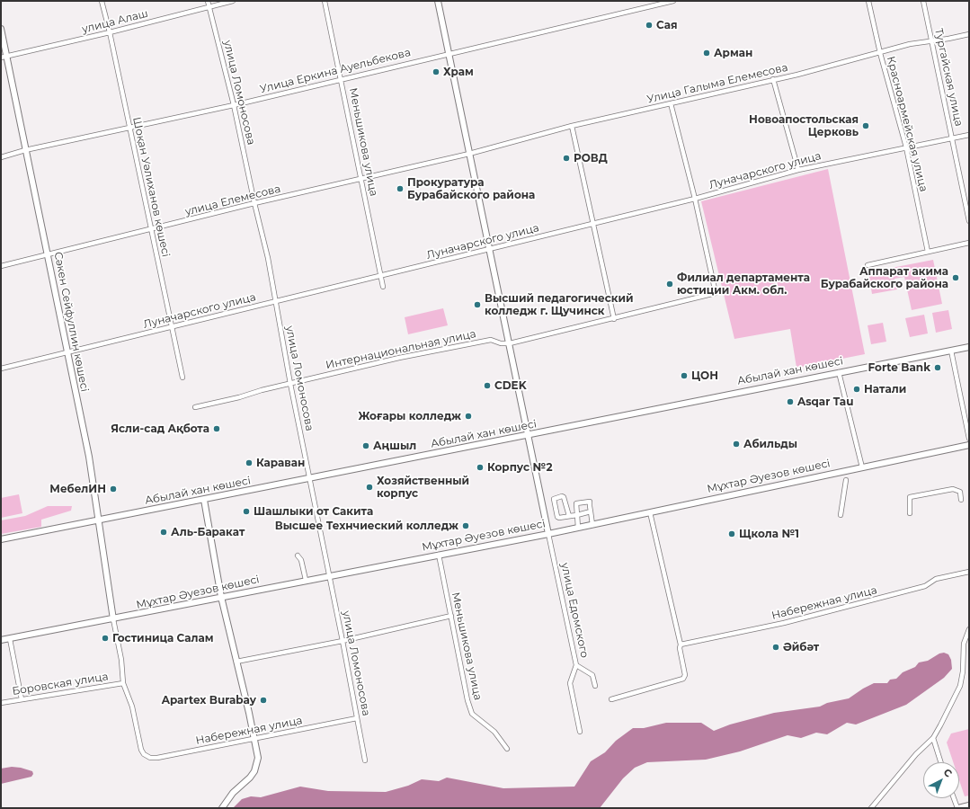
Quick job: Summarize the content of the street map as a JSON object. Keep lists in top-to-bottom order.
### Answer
{
  "streets": {
    "street": [
      "улица Алаш",
      "Улица Еркина Ауельбекова",
      "Тургайская улица",
      "Улица Галыма Елемесова",
      "улица Ломоносова",
      "Красноармейская улица",
      "Меньшикова улица",
      "Луначарского улица",
      "Шоқан Уәлиханов көшесі",
      "улица Елемесова",
      "Сәкен Сейфуллин көшесі",
      "Интернациональная улица",
      "Абылай хан көшесі",
      "Мұхтар Әуезов көшесі",
      "Набережная улица",
      "улица Едомского",
      "Боровская улица"
    ]
  },
  "crossings": [
    ["улица Алаш", "улица Ломоносова"],
    ["улица Алаш", "Шоқан Уәлиханов көшесі"],
    ["улица Алаш", "Сәкен Сейфуллин көшесі"],
    ["Улица Еркина Ауельбекова", "улица Ломоносова"],
    ["Улица Еркина Ауельбекова", "Меньшикова улица"],
    ["Улица Еркина Ауельбекова", "Шоқан Уәлиханов көшесі"],
    ["Улица Еркина Ауельбекова", "Сәкен Сейфуллин көшесі"],
    ["Тургайская улица", "Улица Галыма Елемесова"],
    ["Тургайская улица", "Луначарского улица"],
    ["Улица Галыма Елемесова", "Красноармейская улица"],
    ["Улица Галыма Елемесова", "улица Елемесова"],
    ["улица Ломоносова", "Луначарского улица"],
    ["улица Ломоносова", "улица Елемесова"],
    ["улица Ломоносова", "Интернациональная улица"],
    ["улица Ломоносова", "Абылай хан көшесі"],
    ["улица Ломоносова", "Мұхтар Әуезов көшесі"],
    ["улица Ломоносова", "Набережная улица"],
    ["Красноармейская улица", "Луначарского улица"],
    ["Меньшикова улица", "Луначарского улица"],
    ["Меньшикова улица", "улица Елемесова"],
    ["Меньшикова улица", "Мұхтар Әуезов көшесі"],
    ["Луначарского улица", "Шоқан Уәлиханов көшесі"],
    ["Луначарского улица", "Сәкен Сейфуллин көшесі"],
    ["Луначарского улица", "Интернациональная улица"],
    ["Шоқан Уәлиханов көшесі", "улица Елемесова"],
    ["улица Елемесова", "Сәкен Сейфуллин көшесі"],
    ["Сәкен Сейфуллин көшесі", "Абылай хан көшесі"],
    ["Сәкен Сейфуллин көшесі", "Мұхтар Әуезов көшесі"],
    ["Мұхтар Әуезов көшесі", "улица Едомского"],
    ["Набережная улица", "Боровская улица"]
  ],
  "places": [
    "Сая",
    "Арман",
    "Храм",
    "Новоапостольская Церковь",
    "РОВД",
    "Прокуратура Бурабайского района",
    "Аппарат акима Бурабайского района",
    "Филиал департамента юстиции Акм. обл.",
    "Высший педагогический колледж г. Щучинск",
    "Forte Bank",
    "ЦОН",
    "CDEK",
    "Натали",
    "Asqar Tau",
    "Жоғары колледж",
    "Ясли-сад Ақбота",
    "Абильды",
    "Аңшыл",
    "Караван",
    "Корпус №2",
    "Хозяйственный корпус",
    "МебелИН",
    "Шашлыки от Сакита",
    "Высшее Технчиеский колледж",
    "Аль-Баракат",
    "Щкола №1",
    "Гостиница Салам",
    "Әйбәт",
    "Apartex Burabay"
  ],
  "north": "top right"
}
